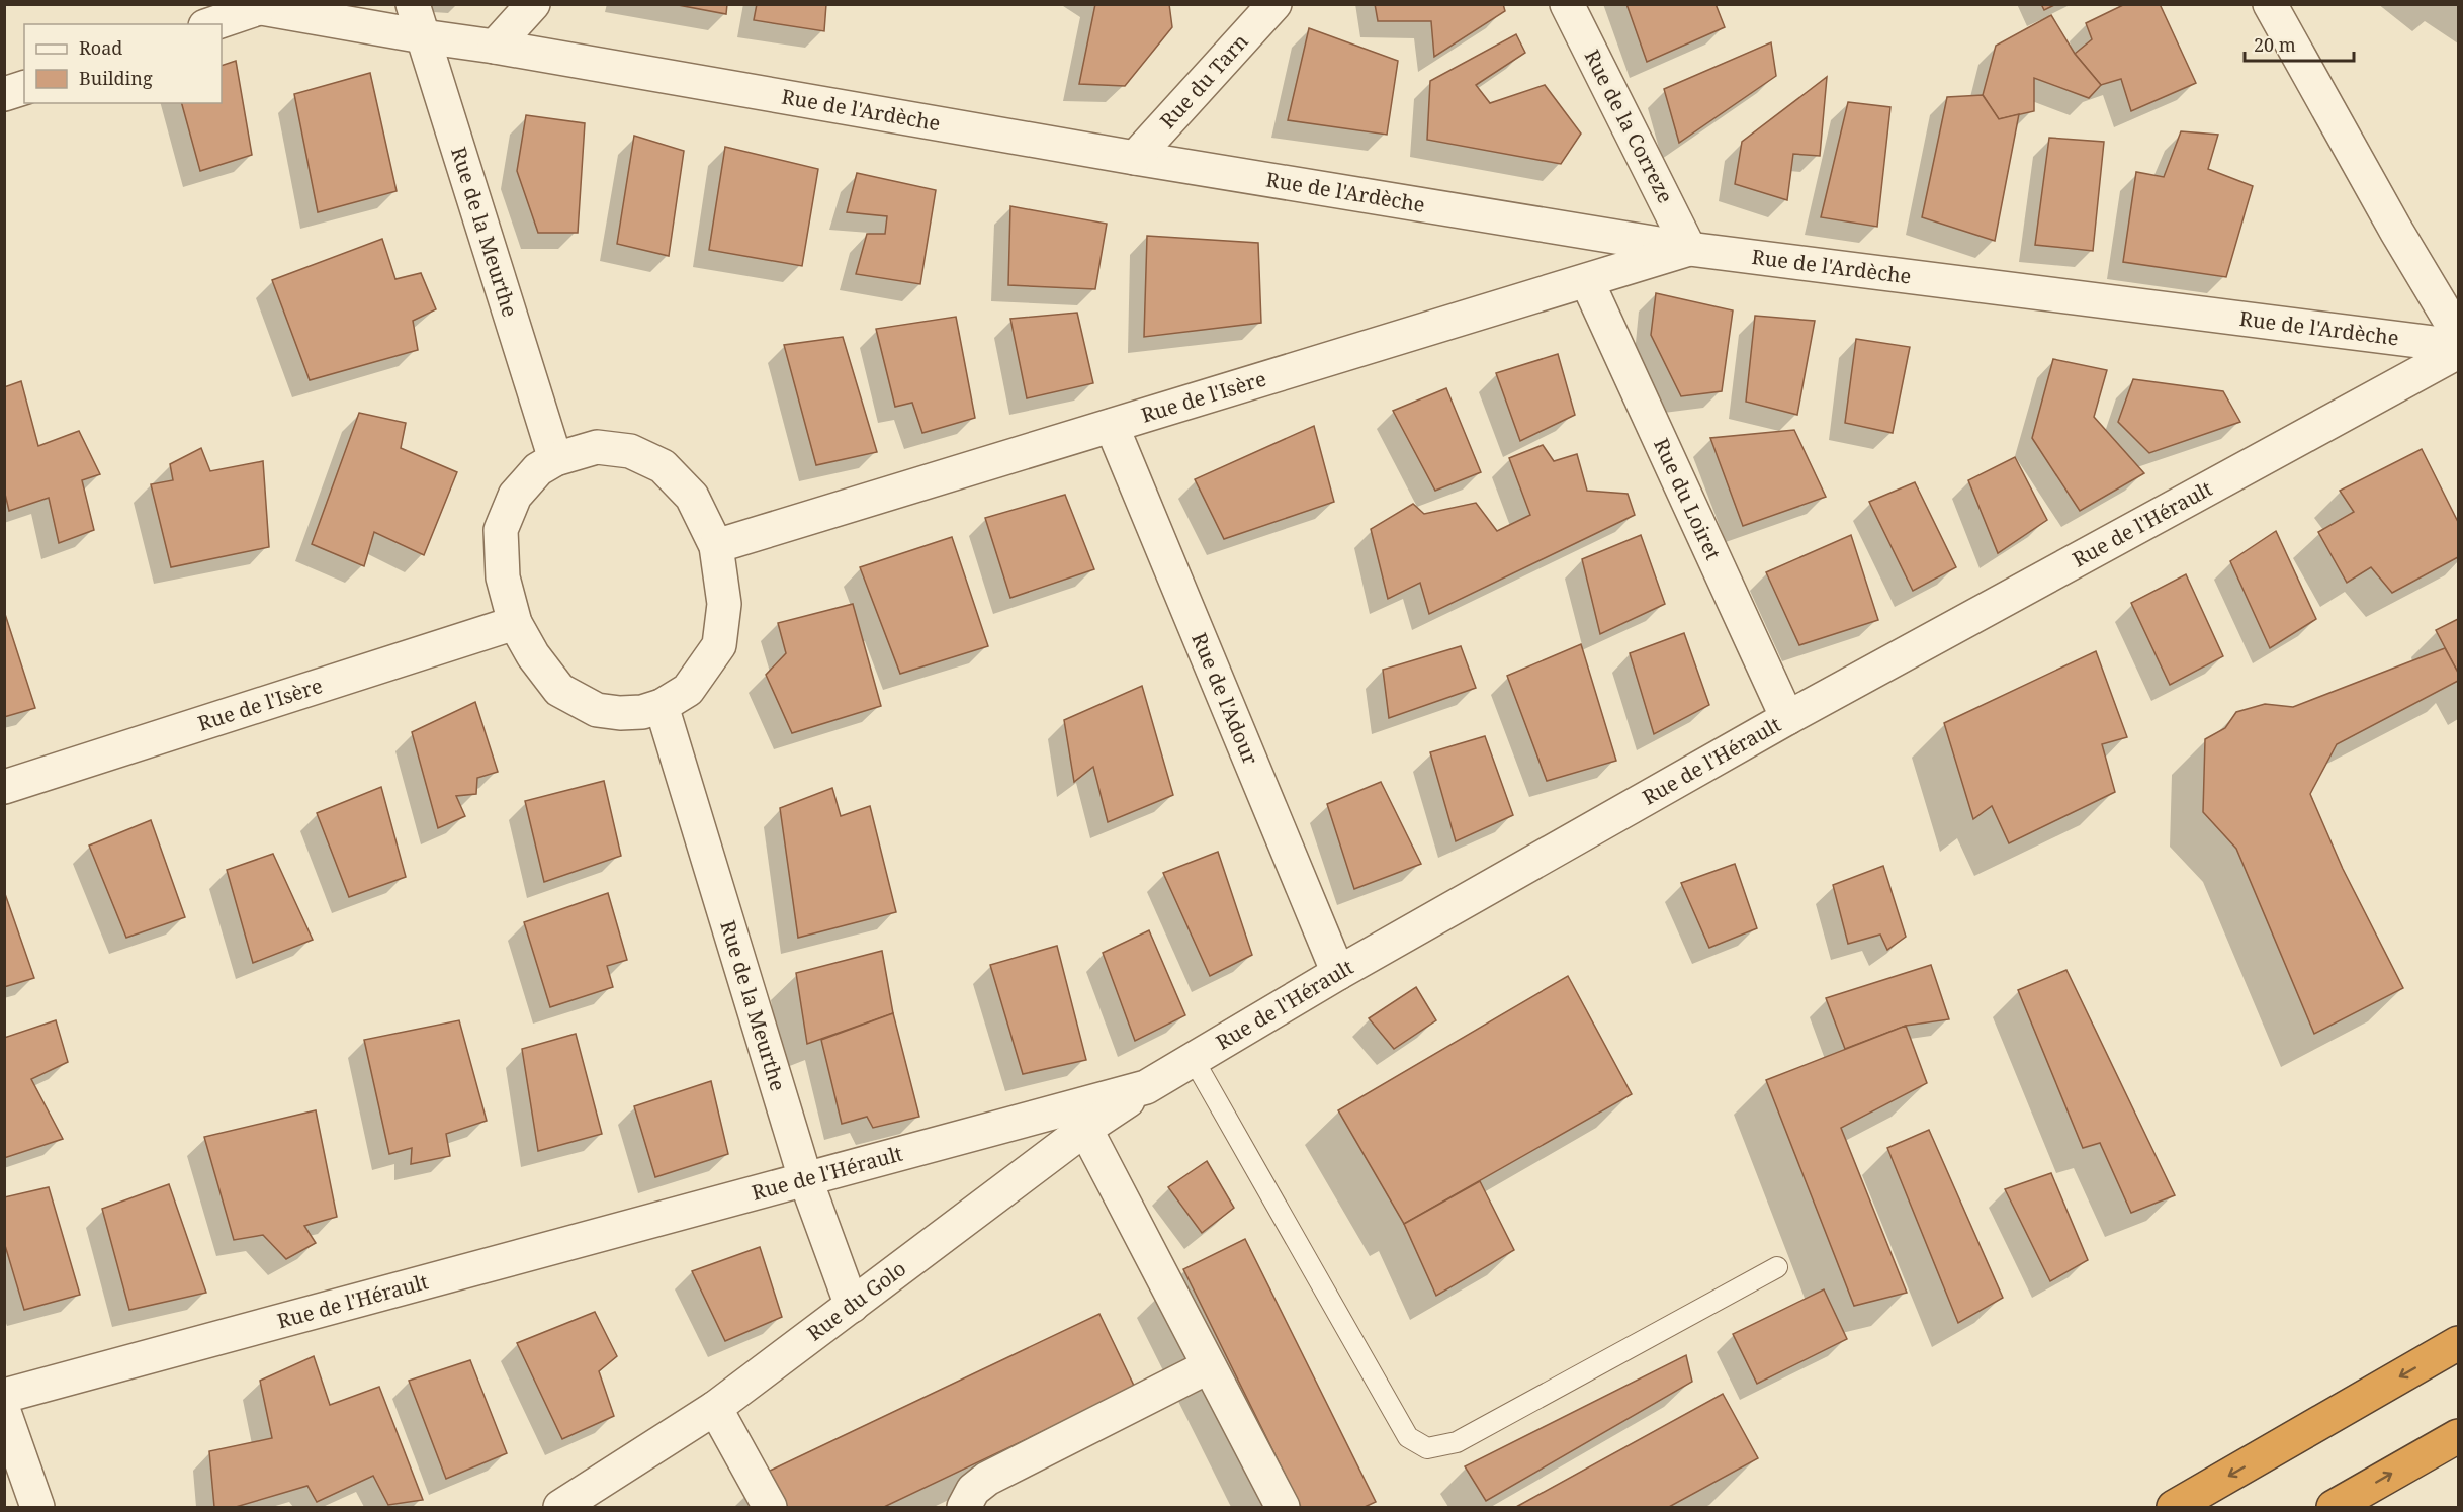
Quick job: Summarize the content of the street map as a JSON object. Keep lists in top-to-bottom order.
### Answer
{
  "streets": {
    "street": [
      "Rue du Tarn",
      "Rue de l'Ardèche",
      "Rue de la Correze",
      "Rue de la Meurthe",
      "Rue de l'Isère",
      "Rue du Loiret",
      "Rue de l'Hérault",
      "Rue de l'Adour",
      "Rue du Golo"
    ]
  },
  "crossings": [
    ["Rue du Tarn", "Rue de l'Ardèche"],
    ["Rue de l'Ardèche", "Rue de la Correze"],
    ["Rue de l'Ardèche", "Rue de la Meurthe"],
    ["Rue de l'Ardèche", "Rue de l'Isère"],
    ["Rue de la Correze", "Rue de l'Isère"],
    ["Rue de la Meurthe", "Rue de l'Hérault"],
    ["Rue de la Meurthe", "Rue du Golo"],
    ["Rue de l'Isère", "Rue du Loiret"],
    ["Rue de l'Isère", "Rue de l'Adour"],
    ["Rue du Loiret", "Rue de l'Hérault"],
    ["Rue de l'Hérault", "Rue de l'Adour"],
    ["Rue de l'Hérault", "Rue du Golo"]
  ],
  "legend": ["Road", "Building"],
  "scale_bar": "20 m"
}
